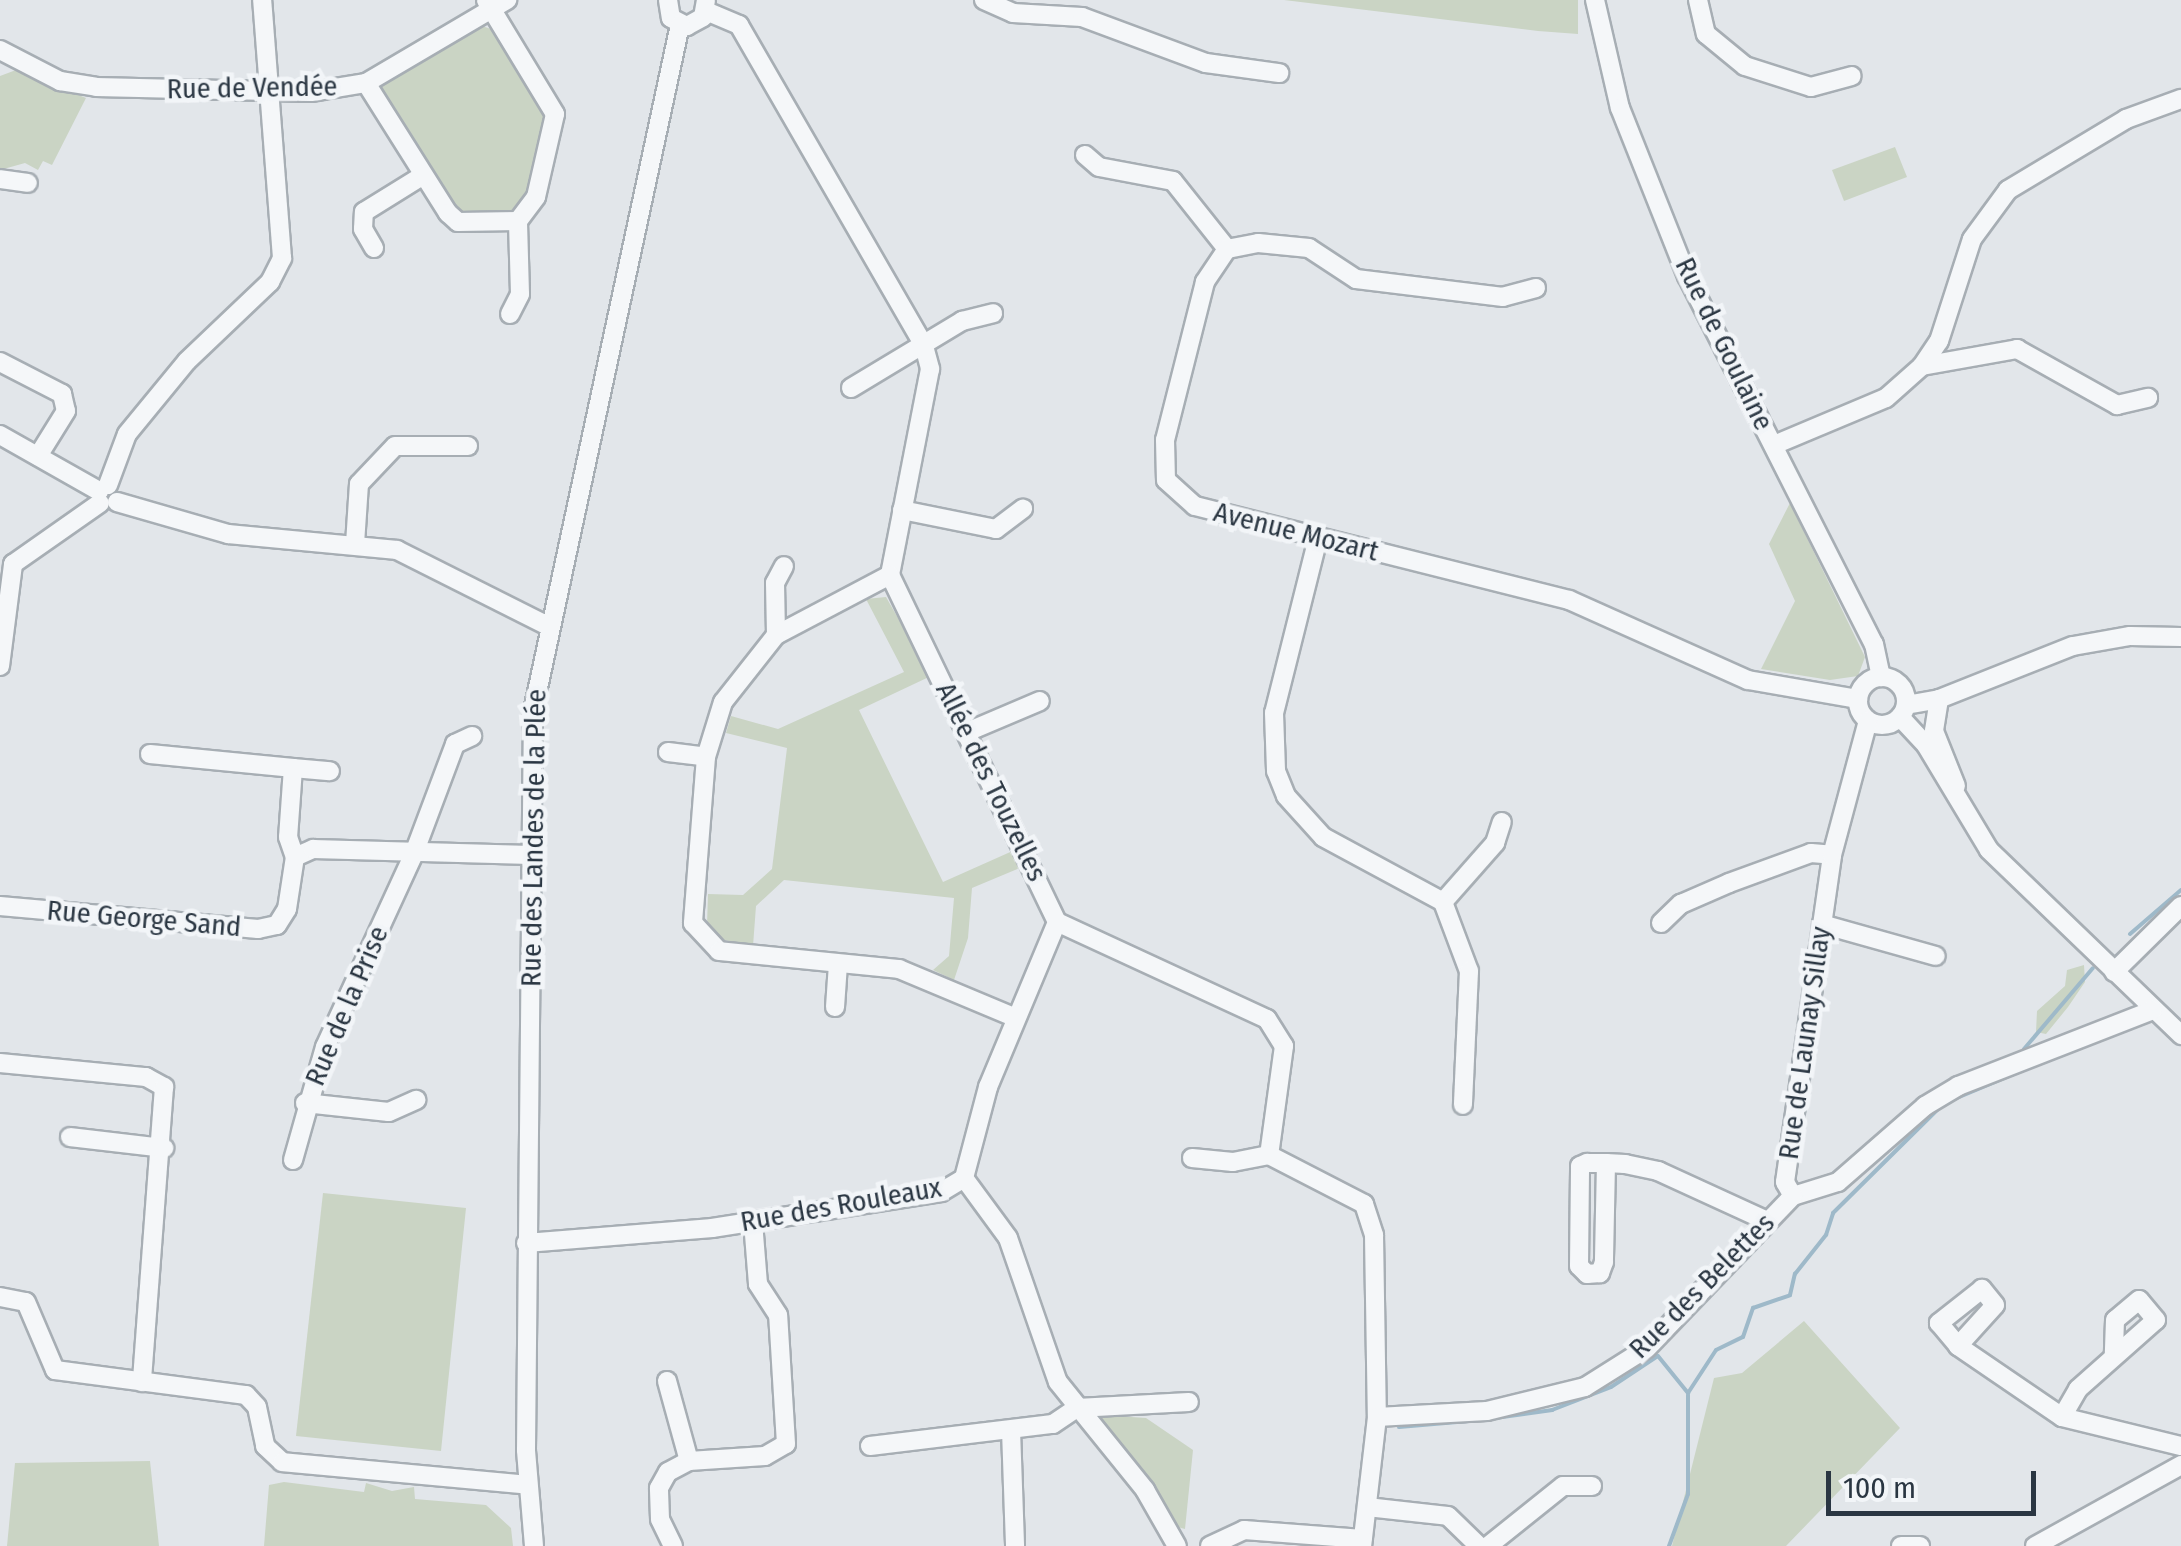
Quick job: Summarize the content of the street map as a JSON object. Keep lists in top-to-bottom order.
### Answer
{
  "streets": {
    "street": [
      "Rue de Vendée",
      "Rue de Goulaine",
      "Avenue Mozart",
      "Allée des Touzelles",
      "Rue des Landes de la Plée",
      "Rue George Sand",
      "Rue de la Prise",
      "Rue de Launay Sillay",
      "Rue des Rouleaux",
      "Rue des Belettes"
    ]
  },
  "crossings": [
    ["Rue de Goulaine", "Avenue Mozart"],
    ["Rue de Goulaine", "Rue de Launay Sillay"],
    ["Avenue Mozart", "Rue de Launay Sillay"],
    ["Rue des Landes de la Plée", "Rue des Rouleaux"],
    ["Rue de Launay Sillay", "Rue des Belettes"]
  ],
  "scale_bar": "100 m"
}
